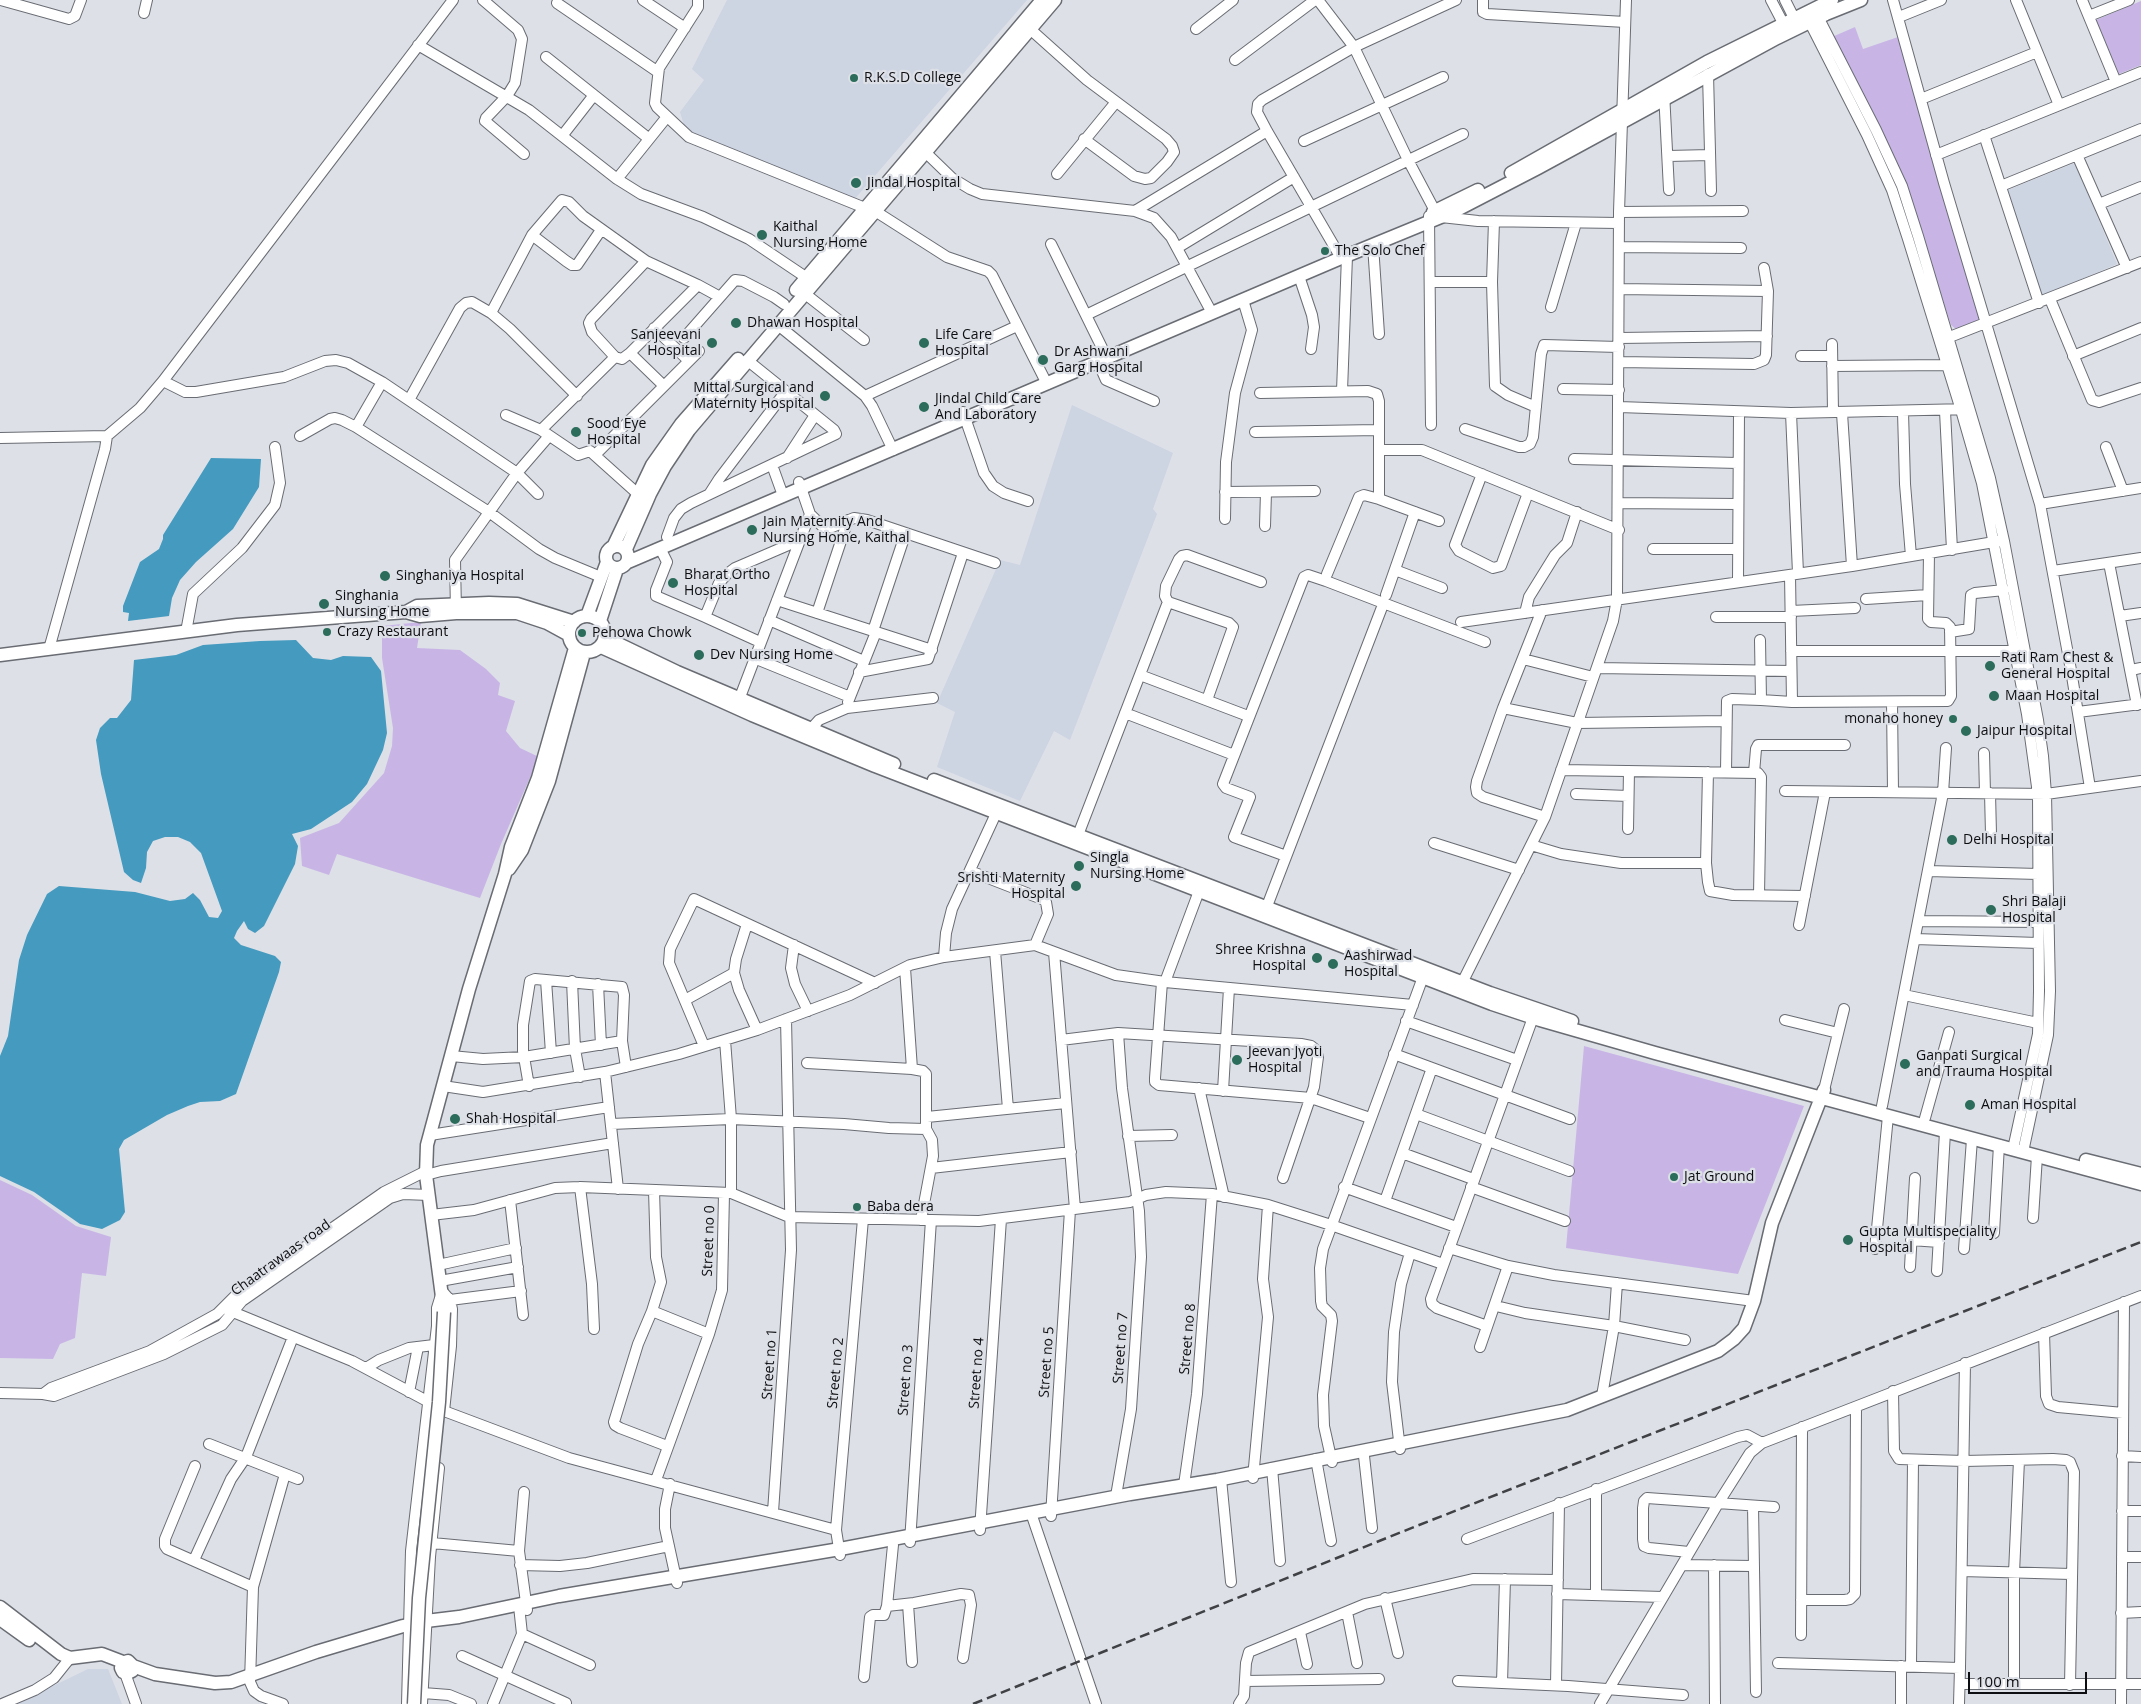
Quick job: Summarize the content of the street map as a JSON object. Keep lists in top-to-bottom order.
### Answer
{
  "streets": {
    "street": [
      "Street no 0",
      "Chaatrawaas road",
      "Street no 8",
      "Street no 7",
      "Street no 5",
      "Street no 1",
      "Street no 2",
      "Street no 4",
      "Street no 3"
    ]
  },
  "places": [
    "R.K.S.D College",
    "Jindal Hospital",
    "Kaithal Nursing Home",
    "The Solo Chef",
    "Dhawan Hospital",
    "Sanjeevani Hospital",
    "Life Care Hospital",
    "Dr Ashwani Garg Hospital",
    "Mittal Surgical and Maternity Hospital",
    "Jindal Child Care And Laboratory",
    "Sood Eye Hospital",
    "Jain Maternity And Nursing Home, Kaithal",
    "Singhaniya Hospital",
    "Bharat Ortho Hospital",
    "Singhania Nursing Home",
    "Crazy Restaurant",
    "Pehowa Chowk",
    "Dev Nursing Home",
    "Rati Ram Chest & General Hospital",
    "Maan Hospital",
    "monaho honey",
    "Jaipur Hospital",
    "Delhi Hospital",
    "Singla Nursing Home",
    "Srishti Maternity Hospital",
    "Shri Balaji Hospital",
    "Shree Krishna Hospital",
    "Aashirwad Hospital",
    "Jeevan Jyoti Hospital",
    "Ganpati Surgical and Trauma Hospital",
    "Aman Hospital",
    "Shah Hospital",
    "Jat Ground",
    "Baba dera",
    "Gupta Multispeciality Hospital"
  ],
  "scale_bar": "100 m"
}
